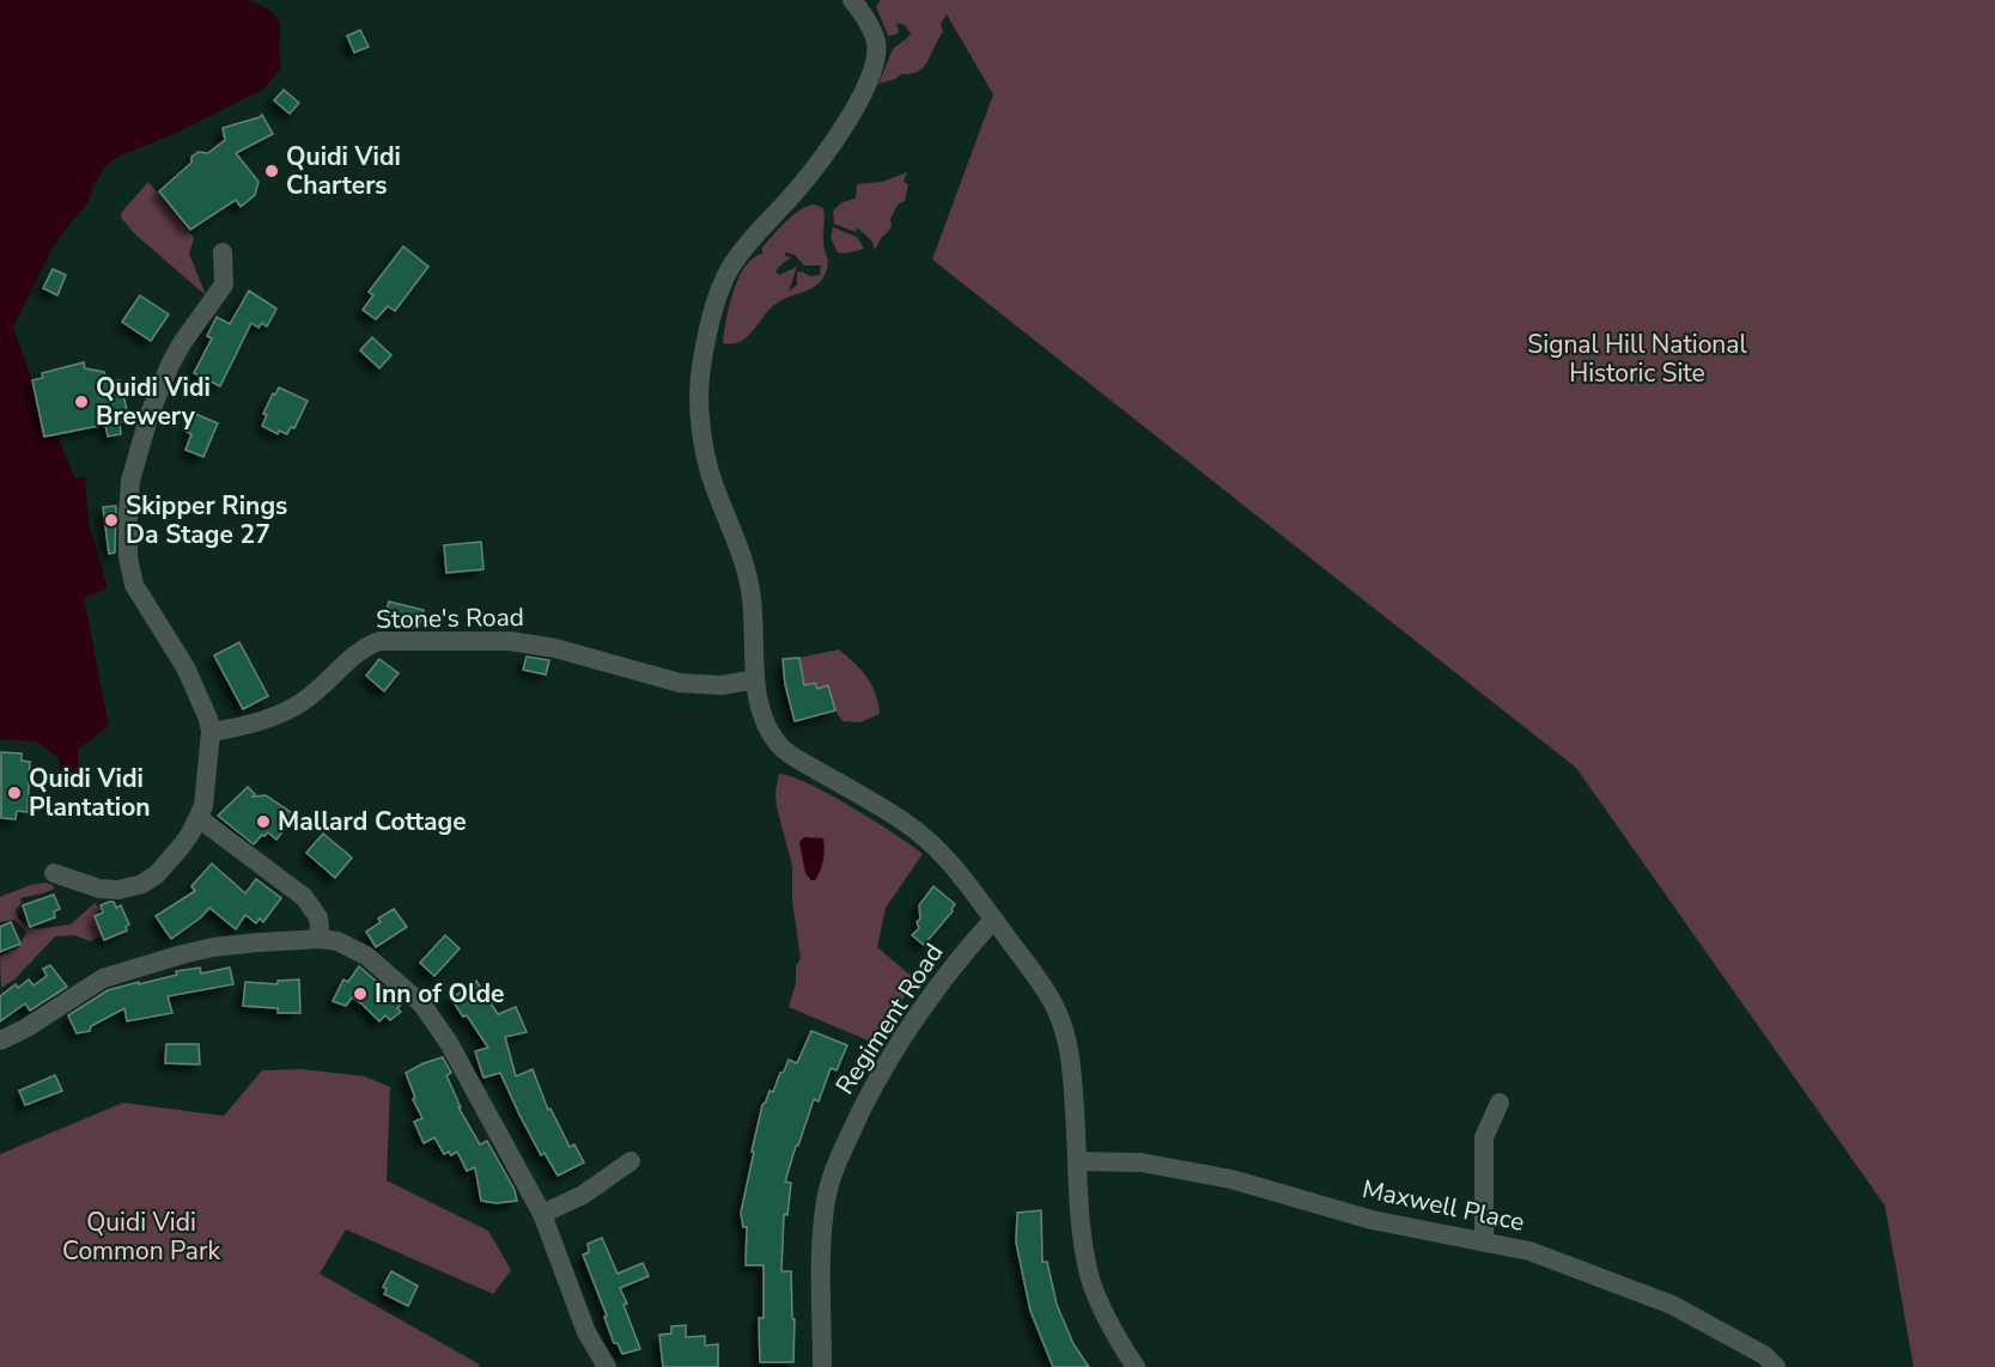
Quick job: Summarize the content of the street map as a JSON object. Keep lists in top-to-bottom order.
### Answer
{
  "streets": {
    "street": ["Stone's Road", "Regiment Road", "Maxwell Place"]
  },
  "parks": ["Signal Hill National Historic Site", "Quidi Vidi Common Park"],
  "places": [
    "Quidi Vidi Charters",
    "Quidi Vidi Brewery",
    "Skipper Rings Da Stage 27",
    "Quidi Vidi Plantation",
    "Mallard Cottage",
    "Inn of Olde"
  ]
}
